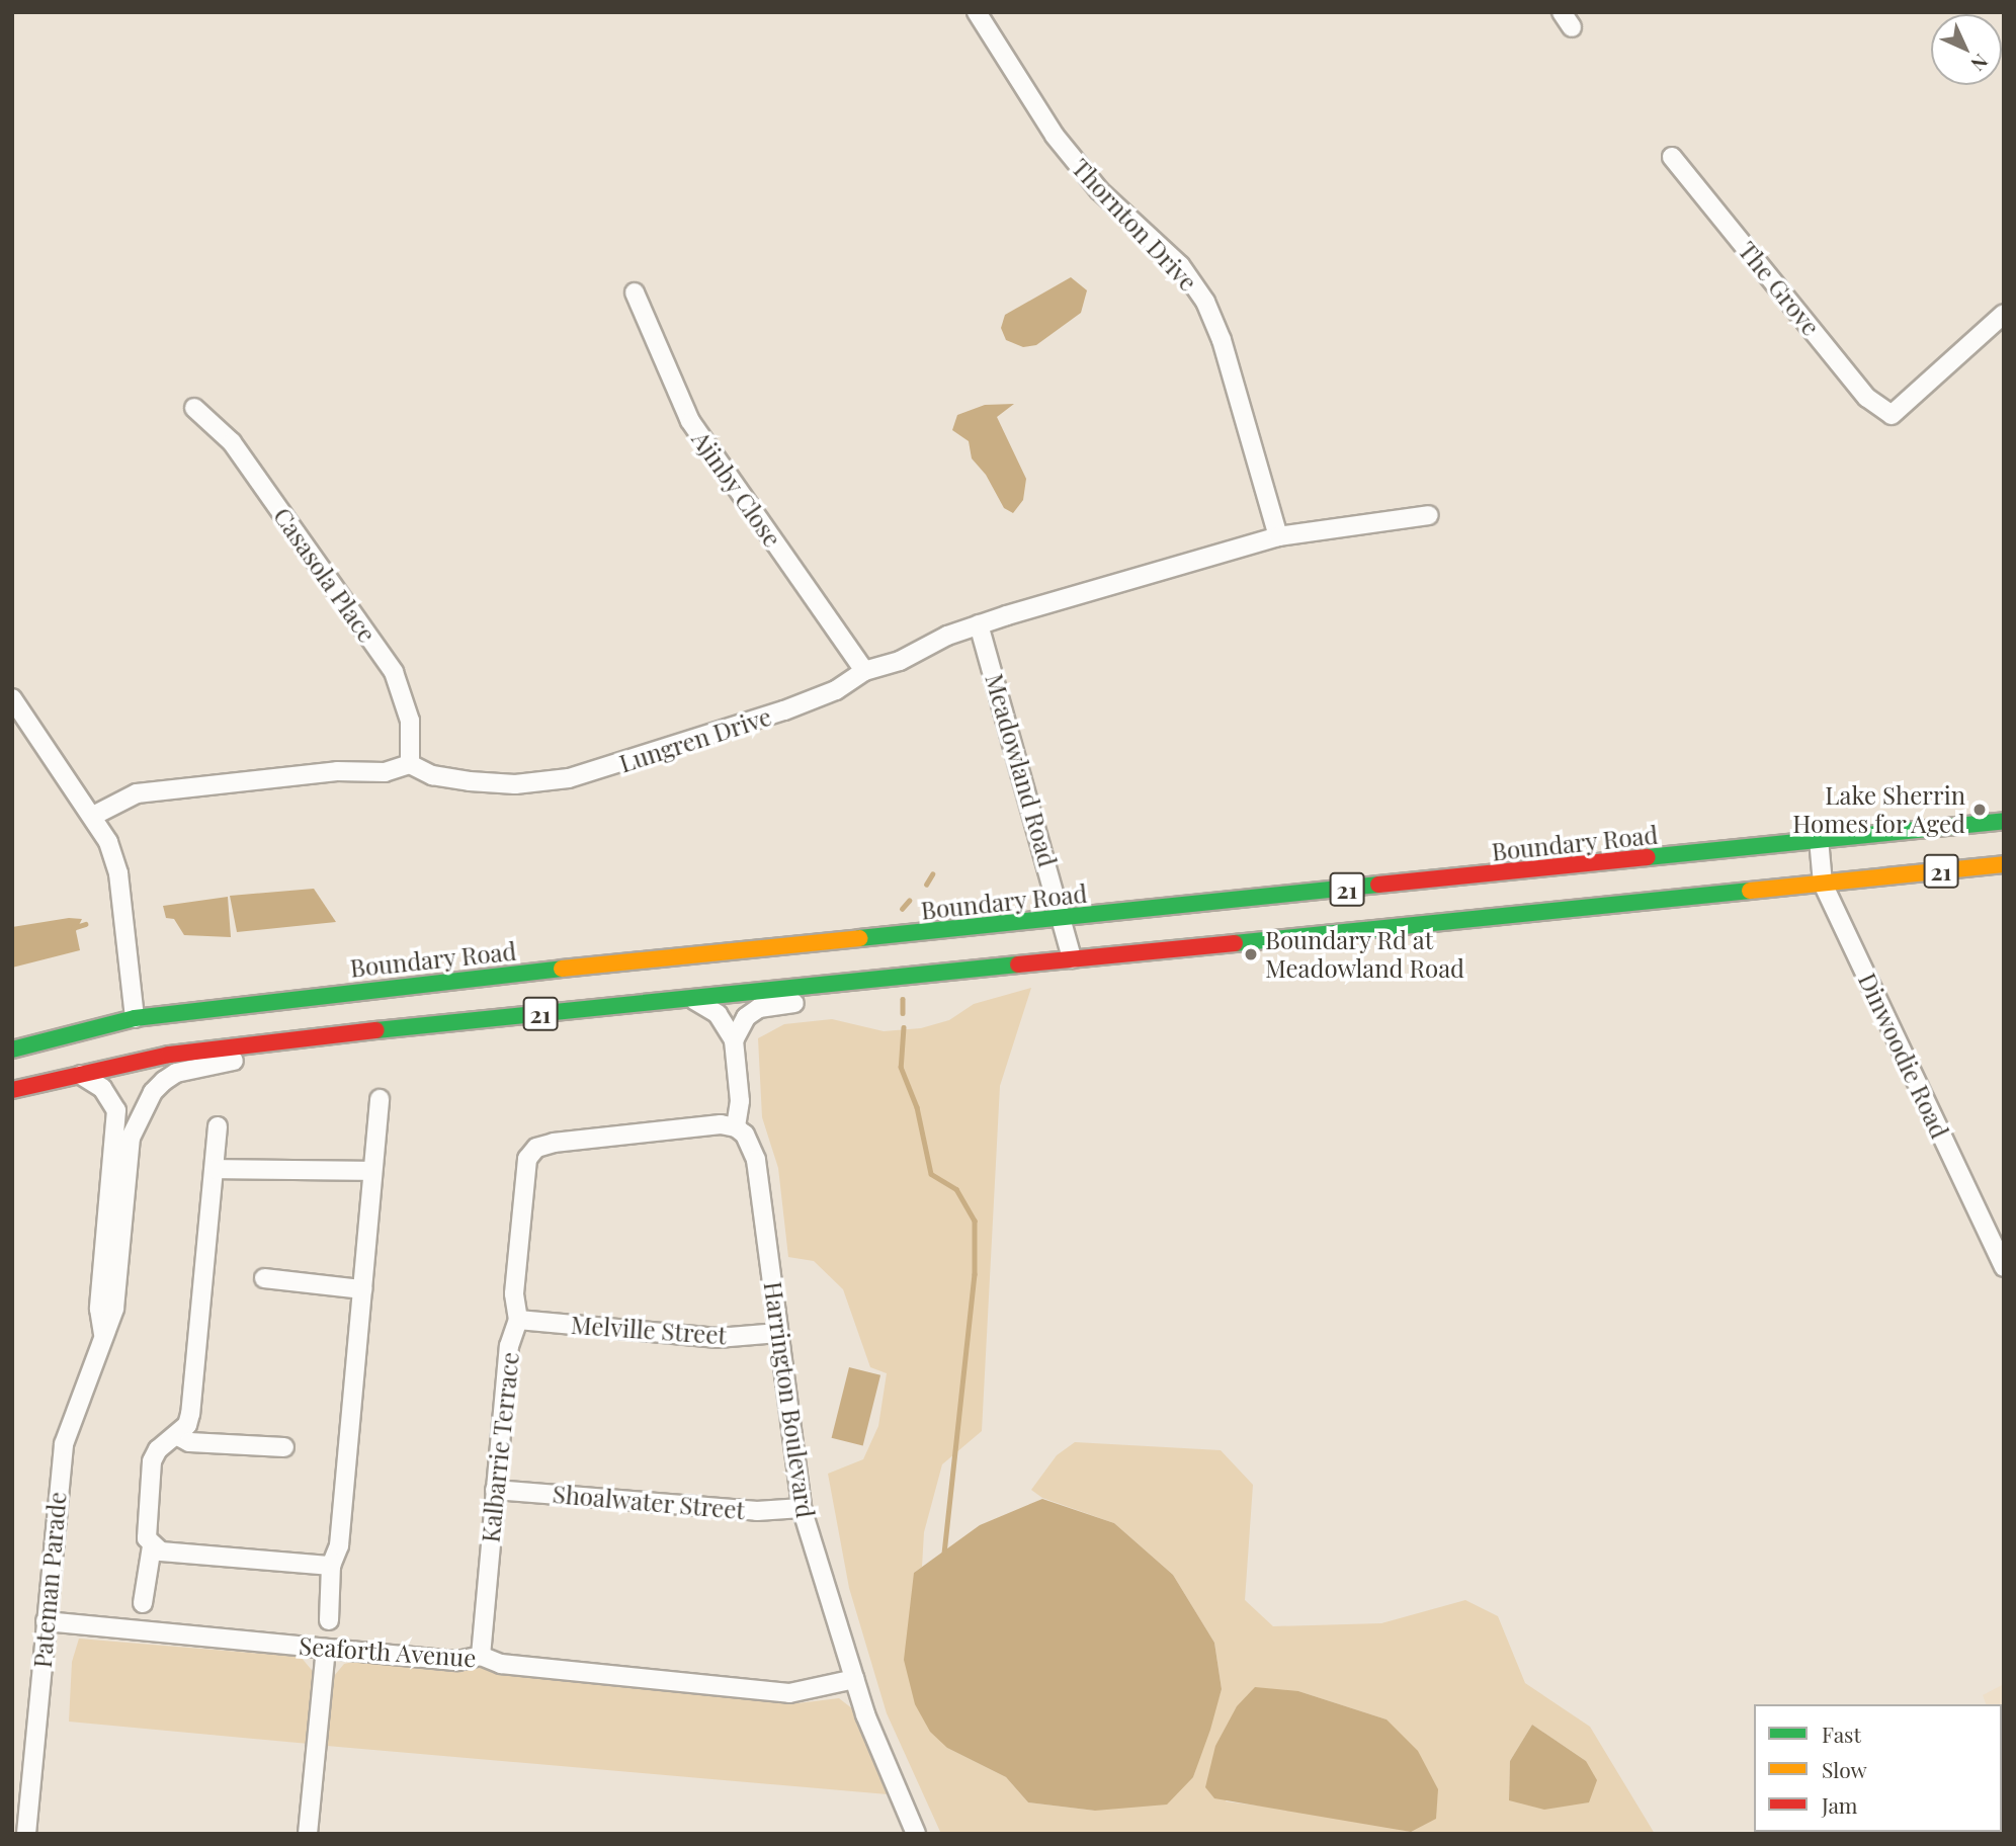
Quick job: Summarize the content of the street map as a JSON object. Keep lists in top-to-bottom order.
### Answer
{
  "streets": {
    "highway": ["Boundary Road", "21"],
    "street": [
      "Thornton Drive",
      "The Grove",
      "Ajinby Close",
      "Casasola Place",
      "Lungren Drive",
      "Meadowland Road",
      "Dinwoodie Road",
      "Melville Street",
      "Harrington Boulevard",
      "Kalbarrie Terrace",
      "Shoalwater Street",
      "Pateman Parade",
      "Seaforth Avenue"
    ]
  },
  "crossings": [
    ["Thornton Drive", "Lungren Drive"],
    ["Ajinby Close", "Lungren Drive"],
    ["Casasola Place", "Lungren Drive"],
    ["Lungren Drive", "Meadowland Road"],
    ["Meadowland Road", "Boundary Road"],
    ["Meadowland Road", "21"],
    ["Boundary Road", "Dinwoodie Road"],
    ["21", "Dinwoodie Road"],
    ["21", "Pateman Parade"],
    ["Melville Street", "Harrington Boulevard"],
    ["Melville Street", "Kalbarrie Terrace"],
    ["Harrington Boulevard", "Kalbarrie Terrace"],
    ["Harrington Boulevard", "Shoalwater Street"],
    ["Harrington Boulevard", "Seaforth Avenue"],
    ["Kalbarrie Terrace", "Shoalwater Street"],
    ["Kalbarrie Terrace", "Seaforth Avenue"],
    ["Pateman Parade", "Seaforth Avenue"]
  ],
  "places": ["Lake Sherrin Homes for Aged", "Boundary Rd at Meadowland Road"],
  "legend": ["Fast", "Slow", "Jam"],
  "north": "bottom right"
}
